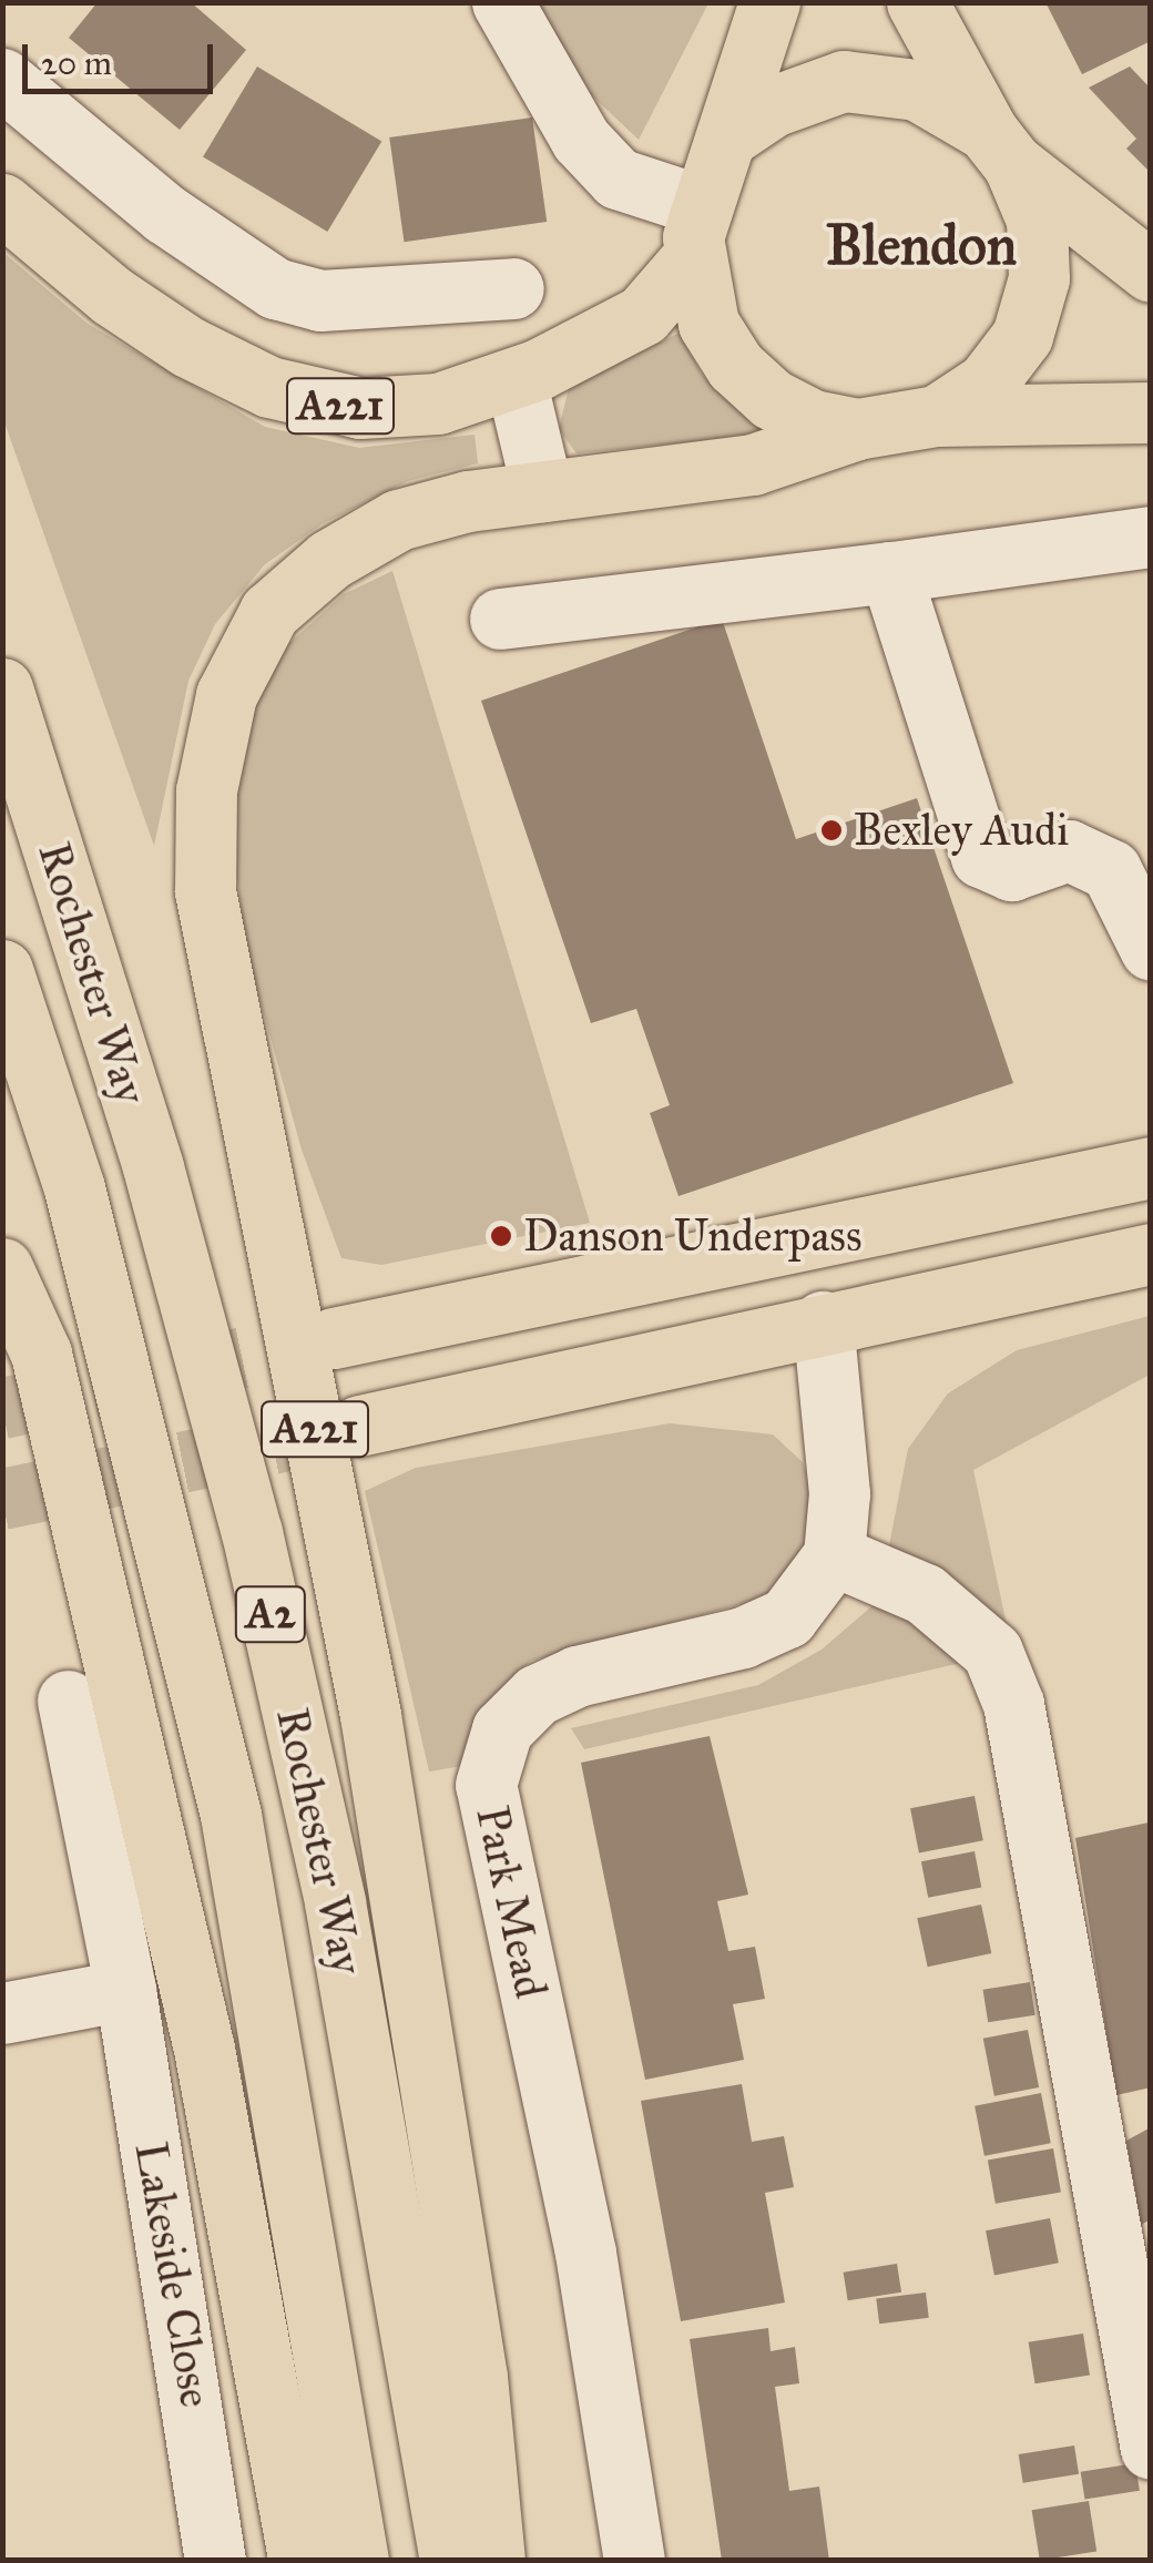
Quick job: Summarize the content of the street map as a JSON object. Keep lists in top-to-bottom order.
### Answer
{
  "streets": {
    "main road": ["A221", "Rochester Way", "A2"],
    "street": ["Park Mead", "Lakeside Close"]
  },
  "districts": ["Blendon"],
  "places": ["Bexley Audi", "Danson Underpass"],
  "scale_bar": "20 m"
}
